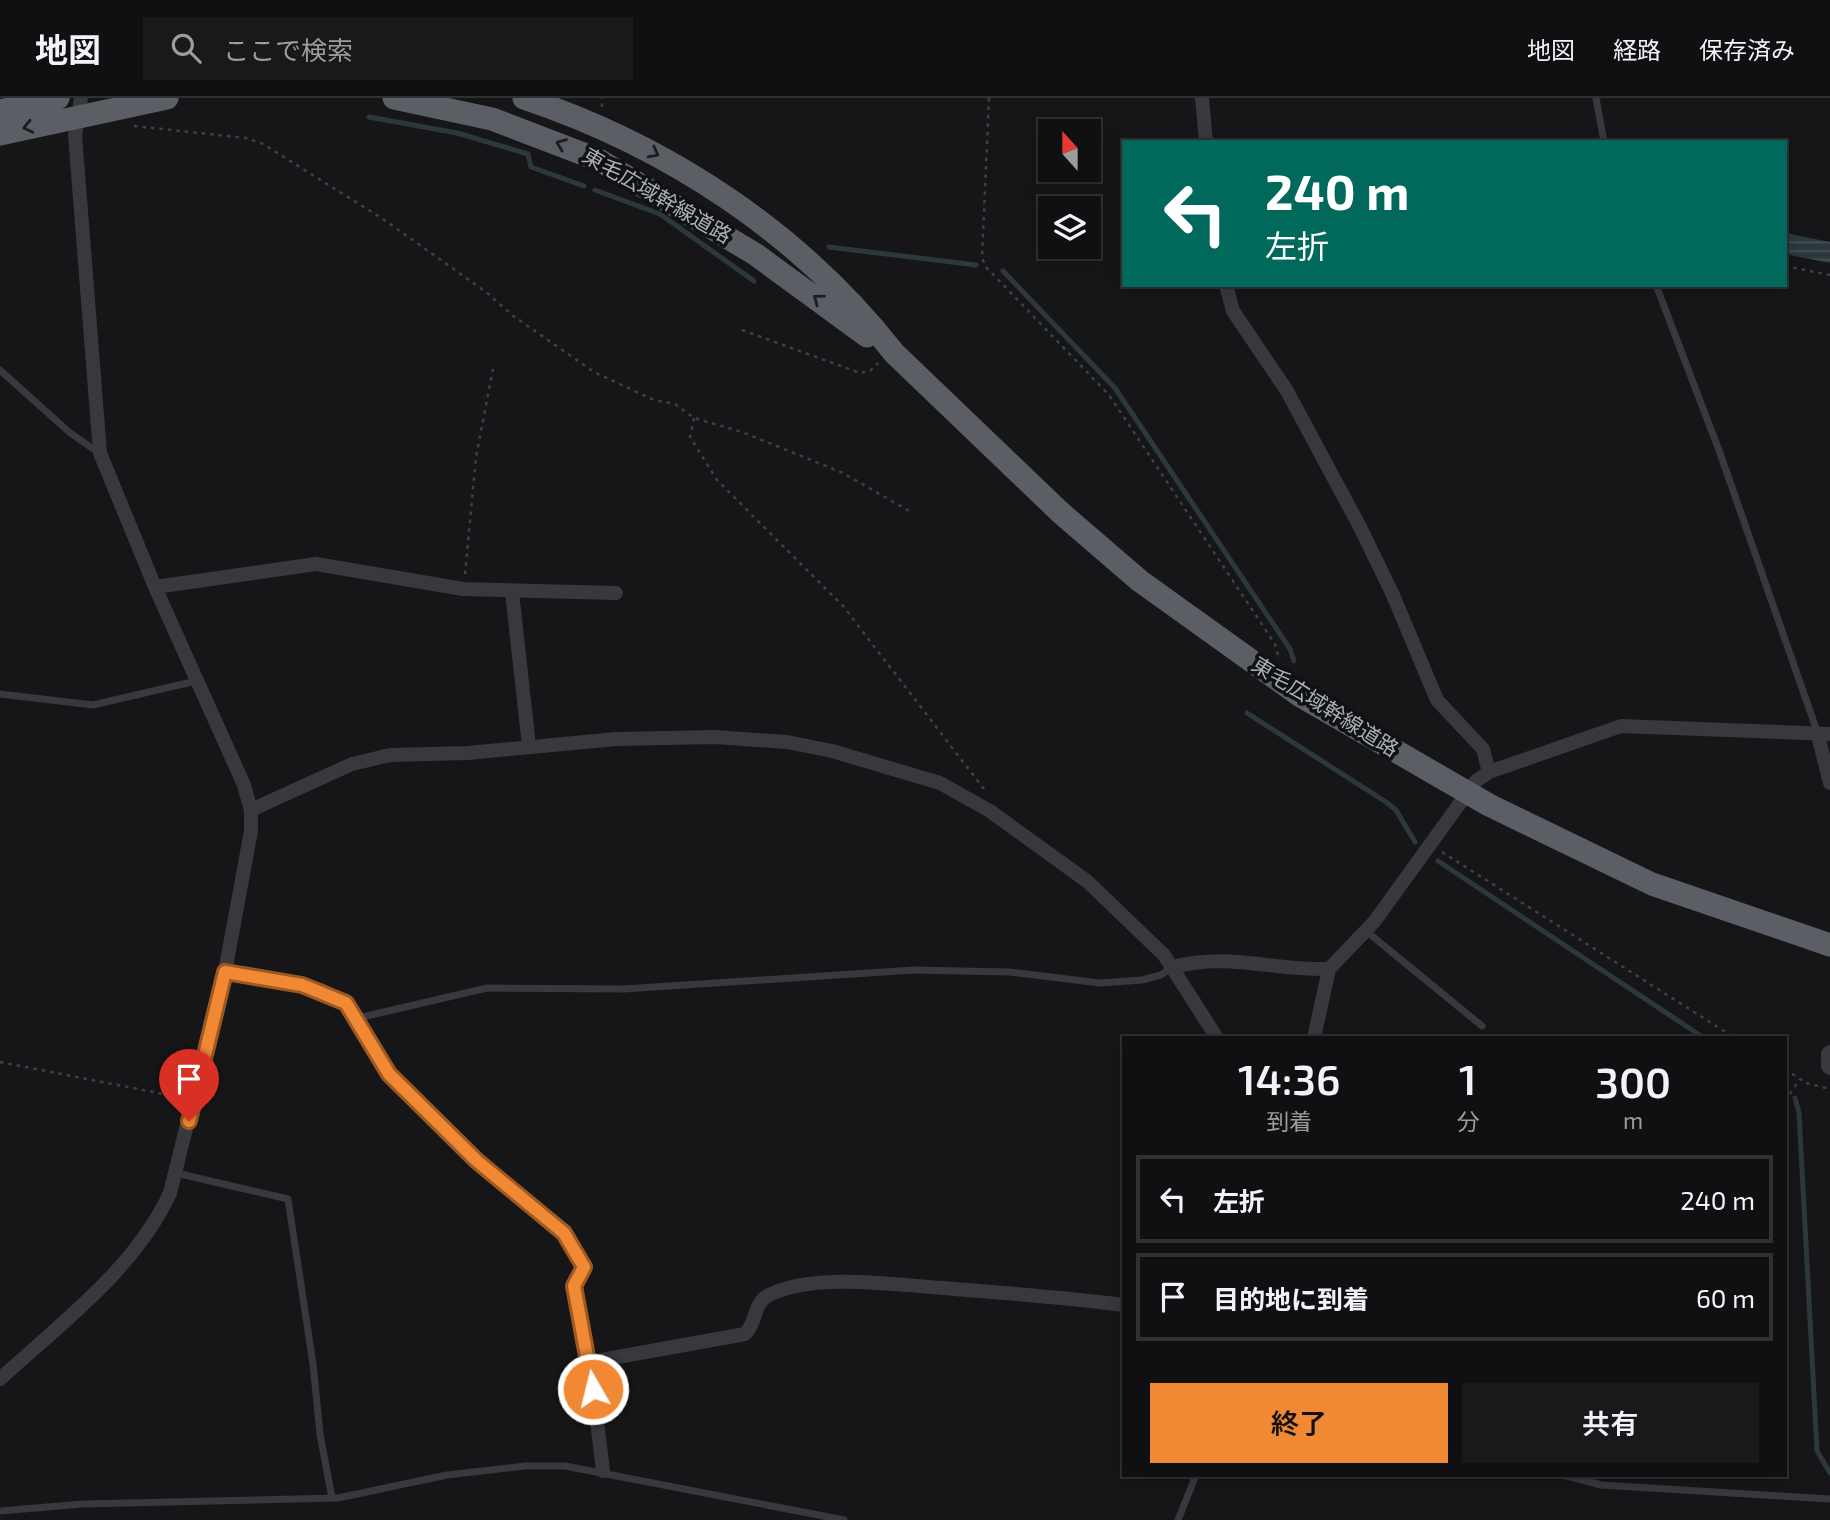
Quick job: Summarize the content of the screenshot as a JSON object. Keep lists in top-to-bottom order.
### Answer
{
  "streets": {
    "highway": ["東毛広域幹線道路"]
  },
  "north": "top",
  "page": {
    "header": "地図",
    "search": "ここで検索",
    "nav": ["地図", "経路", "保存済み"],
    "turn": ["240 m", "左折"],
    "eta": [
      "14:36",
      "到着",
      "1",
      "分",
      "300",
      "m"
    ],
    "list": [
      {
        "name": "左折",
        "value": "240 m"
      },
      {
        "name": "目的地に到着",
        "value": "60 m"
      }
    ],
    "buttons": ["終了", "共有"]
  }
}
